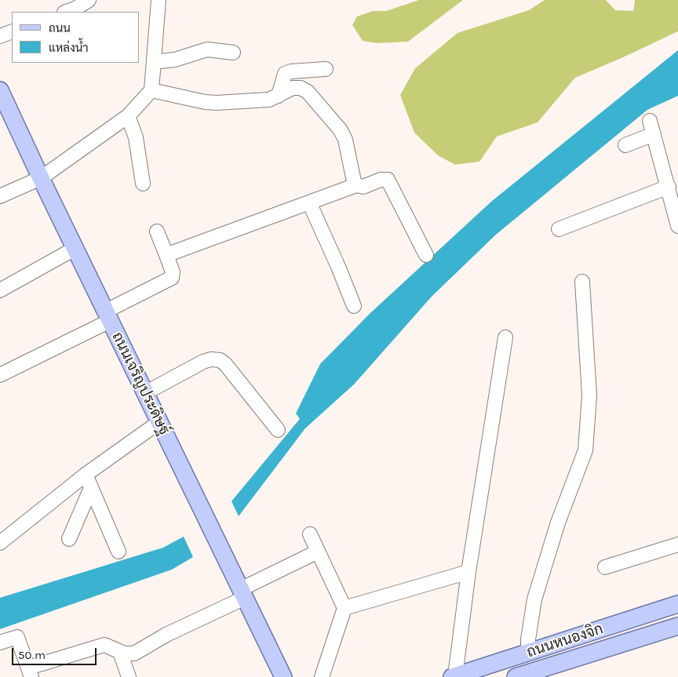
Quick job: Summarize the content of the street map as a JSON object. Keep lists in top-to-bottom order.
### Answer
{
  "streets": {
    "main road": ["ถนนเจริญประดิษฐ์", "ถนนหนองจิก"]
  },
  "legend": ["ถนน", "แหล่งน้ำ"],
  "scale_bar": "50 m"
}
